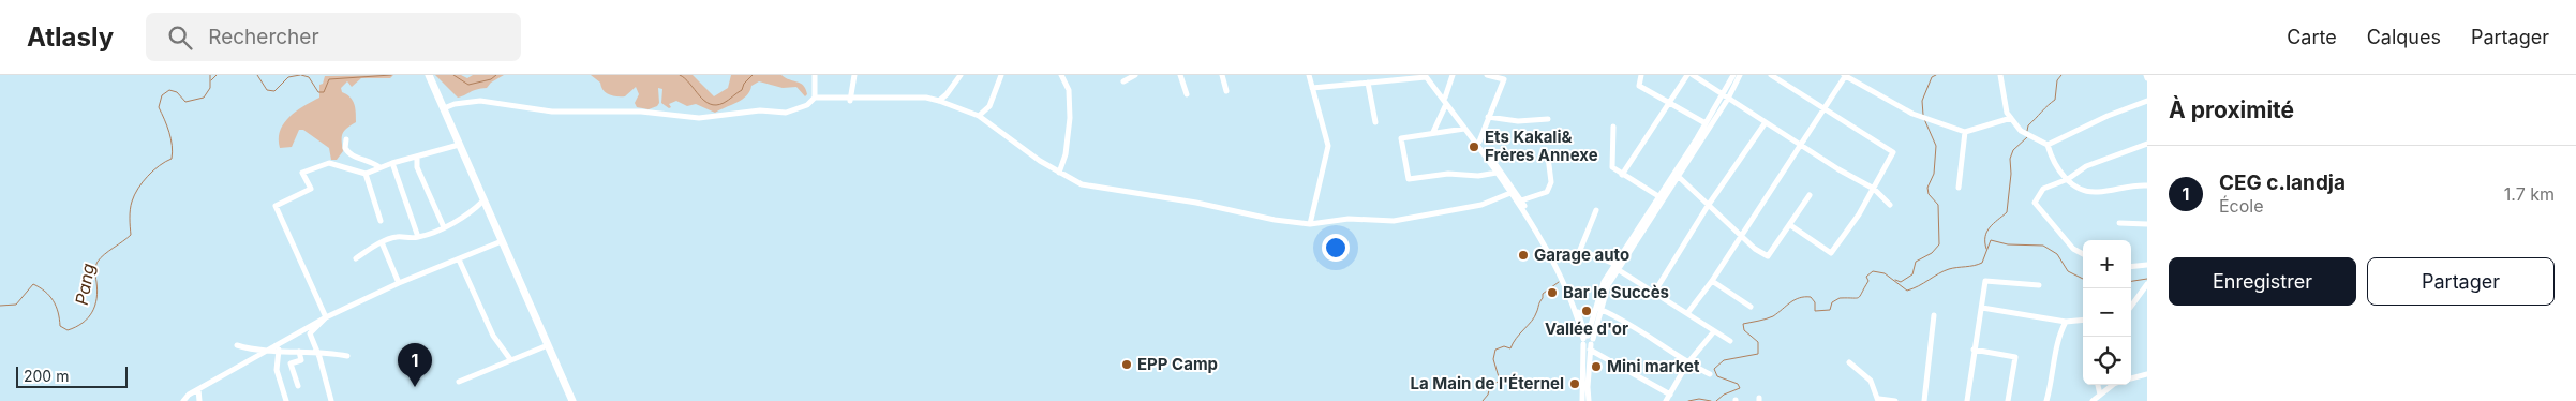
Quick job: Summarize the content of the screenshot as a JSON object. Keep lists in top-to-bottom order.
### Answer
{
  "water": ["Pang"],
  "places": [
    "Ets Kakali& Frères Annexe",
    "Garage auto",
    "Bar le Succès",
    "Vallée d'or",
    "EPP Camp",
    "Mini market",
    "La Main de l'Éternel"
  ],
  "scale_bar": "200 m",
  "page": {
    "header": "Atlasly",
    "search": "Rechercher",
    "nav": ["Carte", "Calques", "Partager"],
    "heading": "À proximité",
    "list": [
      {
        "mark": "1",
        "name": "CEG c.landja",
        "note": "École",
        "value": "1.7 km"
      }
    ],
    "map_buttons": ["+", "−"],
    "buttons": ["Enregistrer", "Partager"],
    "pins": "1",
    "scale": "200 m"
  }
}
